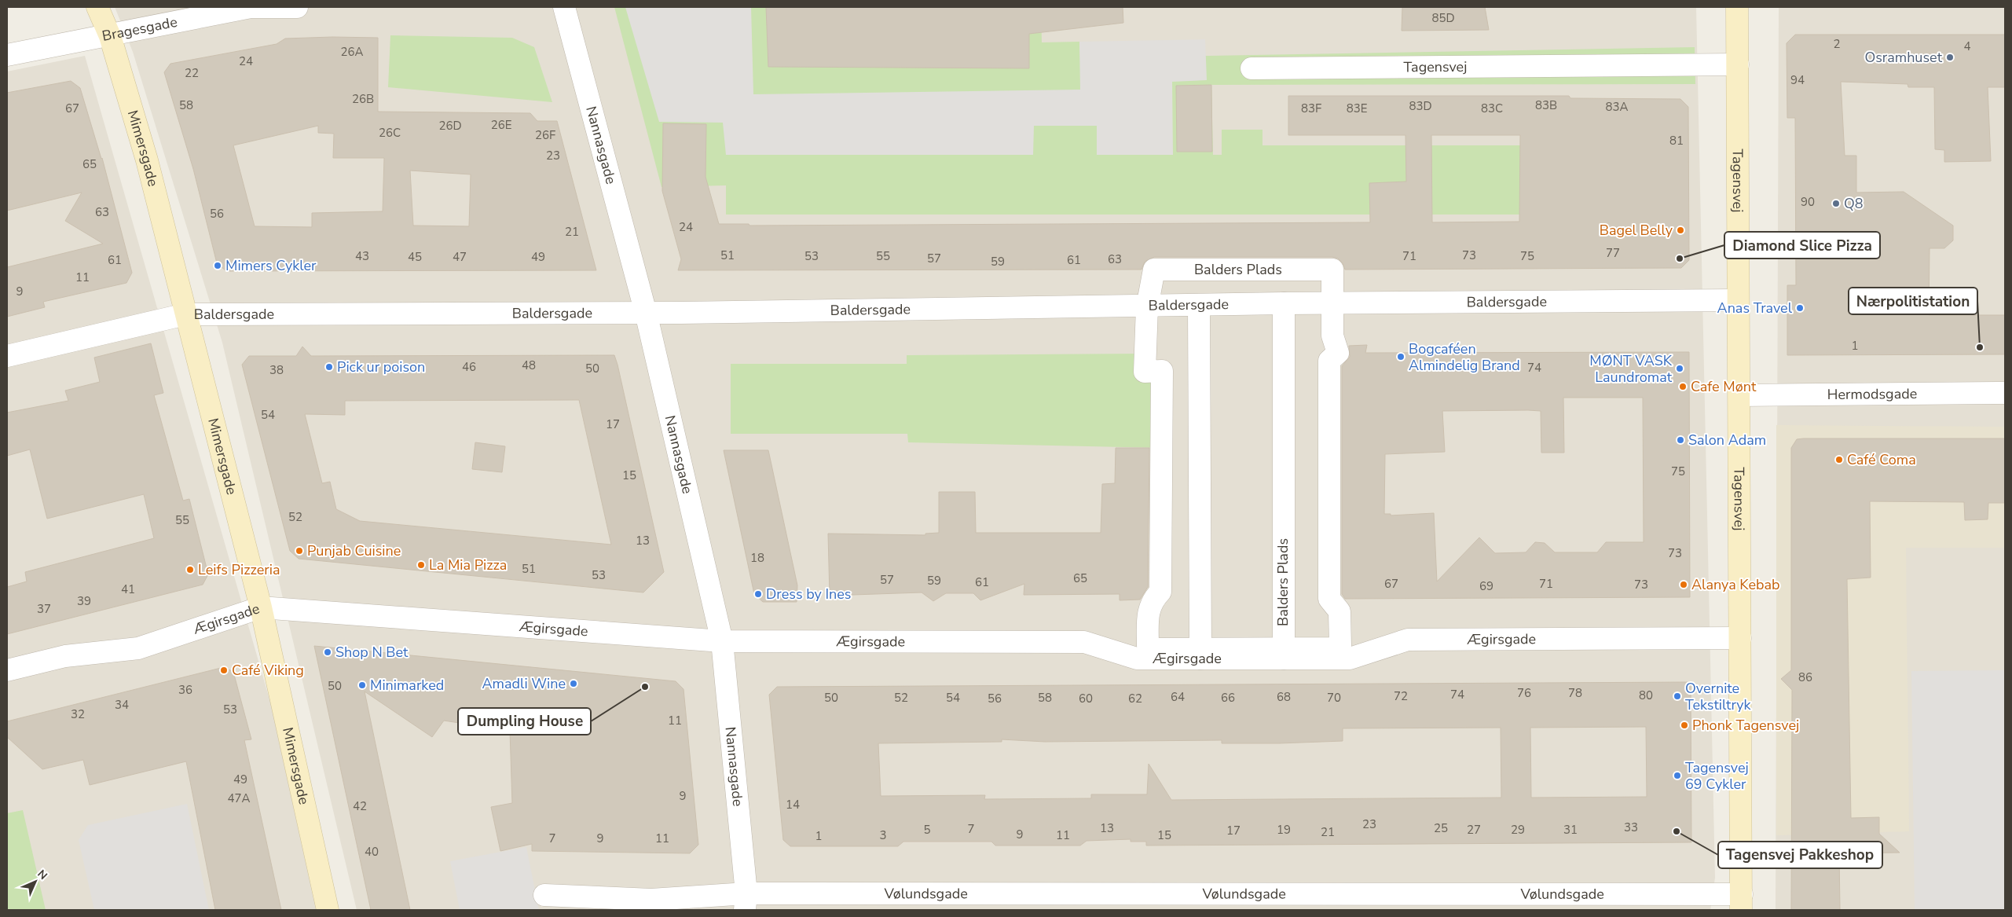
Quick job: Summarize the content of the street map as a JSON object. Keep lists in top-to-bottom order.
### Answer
{
  "streets": {
    "street": [
      "Bragesgade",
      "Tagensvej",
      "Nannasgade",
      "Mimersgade",
      "Balders Plads",
      "Baldersgade",
      "Hermodsgade",
      "Ægirsgade",
      "Vølundsgade"
    ]
  },
  "crossings": [
    ["Bragesgade", "Mimersgade"],
    ["Tagensvej", "Baldersgade"],
    ["Tagensvej", "Hermodsgade"],
    ["Tagensvej", "Ægirsgade"],
    ["Tagensvej", "Vølundsgade"],
    ["Nannasgade", "Baldersgade"],
    ["Nannasgade", "Ægirsgade"],
    ["Nannasgade", "Vølundsgade"],
    ["Mimersgade", "Baldersgade"],
    ["Mimersgade", "Ægirsgade"],
    ["Balders Plads", "Baldersgade"],
    ["Balders Plads", "Ægirsgade"]
  ],
  "places": [
    "Osramhuset",
    "Q8",
    "Bagel Belly",
    "Diamond Slice Pizza",
    "Mimers Cykler",
    "Anas Travel",
    "Nærpolitistation",
    "Bogcaféen Almindelig Brand",
    "Pick ur poison",
    "MØNT VASK Laundromat",
    "Cafe Mønt",
    "Salon Adam",
    "Café Coma",
    "Punjab Cuisine",
    "La Mia Pizza",
    "Leifs Pizzeria",
    "Alanya Kebab",
    "Dress by Ines",
    "Shop N Bet",
    "Café Viking",
    "Amadli Wine",
    "Minimarked",
    "Dumpling House",
    "Overnite Tekstiltryk",
    "Phonk Tagensvej",
    "Tagensvej 69 Cykler",
    "Tagensvej Pakkeshop"
  ],
  "house_numbers": [
    "85D",
    "2",
    "4",
    "26A",
    "24",
    "22",
    "94",
    "26B",
    "58",
    "83B",
    "83D",
    "83A",
    "67",
    "83F",
    "83E",
    "83C",
    "26E",
    "26D",
    "26C",
    "26F",
    "81",
    "23",
    "65",
    "90",
    "63",
    "56",
    "24",
    "21",
    "77",
    "51",
    "73",
    "43",
    "53",
    "55",
    "71",
    "75",
    "45",
    "47",
    "49",
    "57",
    "63",
    "61",
    "61",
    "59",
    "11",
    "9",
    "1",
    "48",
    "46",
    "74",
    "50",
    "38",
    "54",
    "17",
    "75",
    "15",
    "52",
    "55",
    "13",
    "73",
    "18",
    "51",
    "53",
    "65",
    "57",
    "59",
    "61",
    "67",
    "71",
    "73",
    "69",
    "41",
    "39",
    "37",
    "86",
    "50",
    "36",
    "76",
    "78",
    "74",
    "80",
    "72",
    "64",
    "68",
    "50",
    "52",
    "54",
    "58",
    "66",
    "70",
    "56",
    "60",
    "62",
    "34",
    "53",
    "32",
    "11",
    "49",
    "9",
    "47A",
    "14",
    "42",
    "23",
    "33",
    "13",
    "25",
    "7",
    "5",
    "19",
    "27",
    "29",
    "31",
    "17",
    "21",
    "9",
    "3",
    "11",
    "15",
    "1",
    "7",
    "9",
    "11",
    "40"
  ],
  "north": "top right"
}
